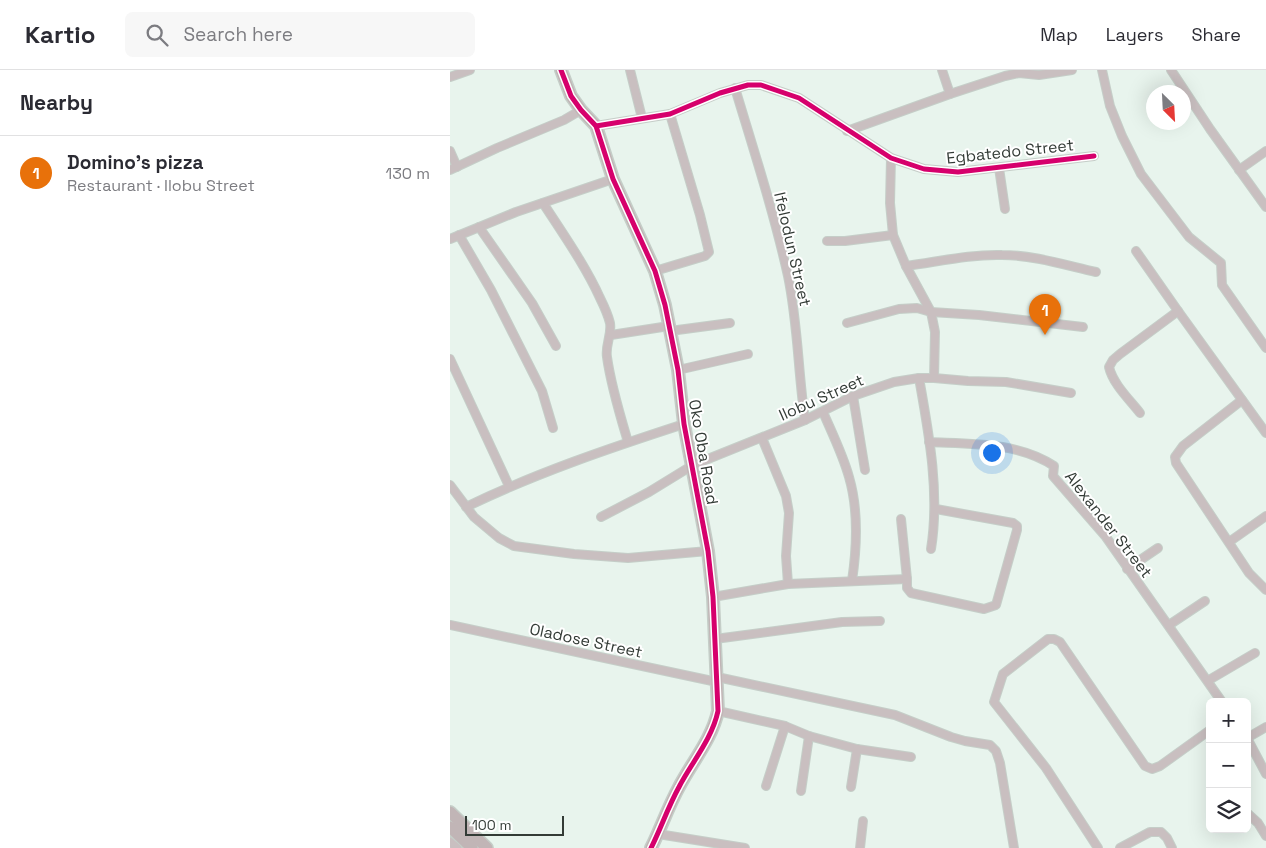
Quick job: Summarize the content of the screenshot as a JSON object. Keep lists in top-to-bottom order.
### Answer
{
  "streets": {
    "street": [
      "Egbatedo Street",
      "Ifelodun Street",
      "Ilobu Street",
      "Oko Oba Road",
      "Alexander Street",
      "Oladose Street"
    ]
  },
  "crossings": [
    ["Egbatedo Street", "Ifelodun Street"],
    ["Egbatedo Street", "Oko Oba Road"],
    ["Ifelodun Street", "Ilobu Street"],
    ["Ilobu Street", "Oko Oba Road"],
    ["Oko Oba Road", "Oladose Street"]
  ],
  "scale_bar": "100 m",
  "north": "bottom right",
  "page": {
    "header": "Kartio",
    "search": "Search here",
    "nav": ["Map", "Layers", "Share"],
    "heading": "Nearby",
    "list": [
      {
        "mark": "1",
        "name": "Domino’s pizza",
        "note": "Restaurant · Ilobu Street",
        "value": "130 m"
      }
    ],
    "pins": "1",
    "map_buttons": ["+", "−"],
    "scale": "100 m"
  }
}
